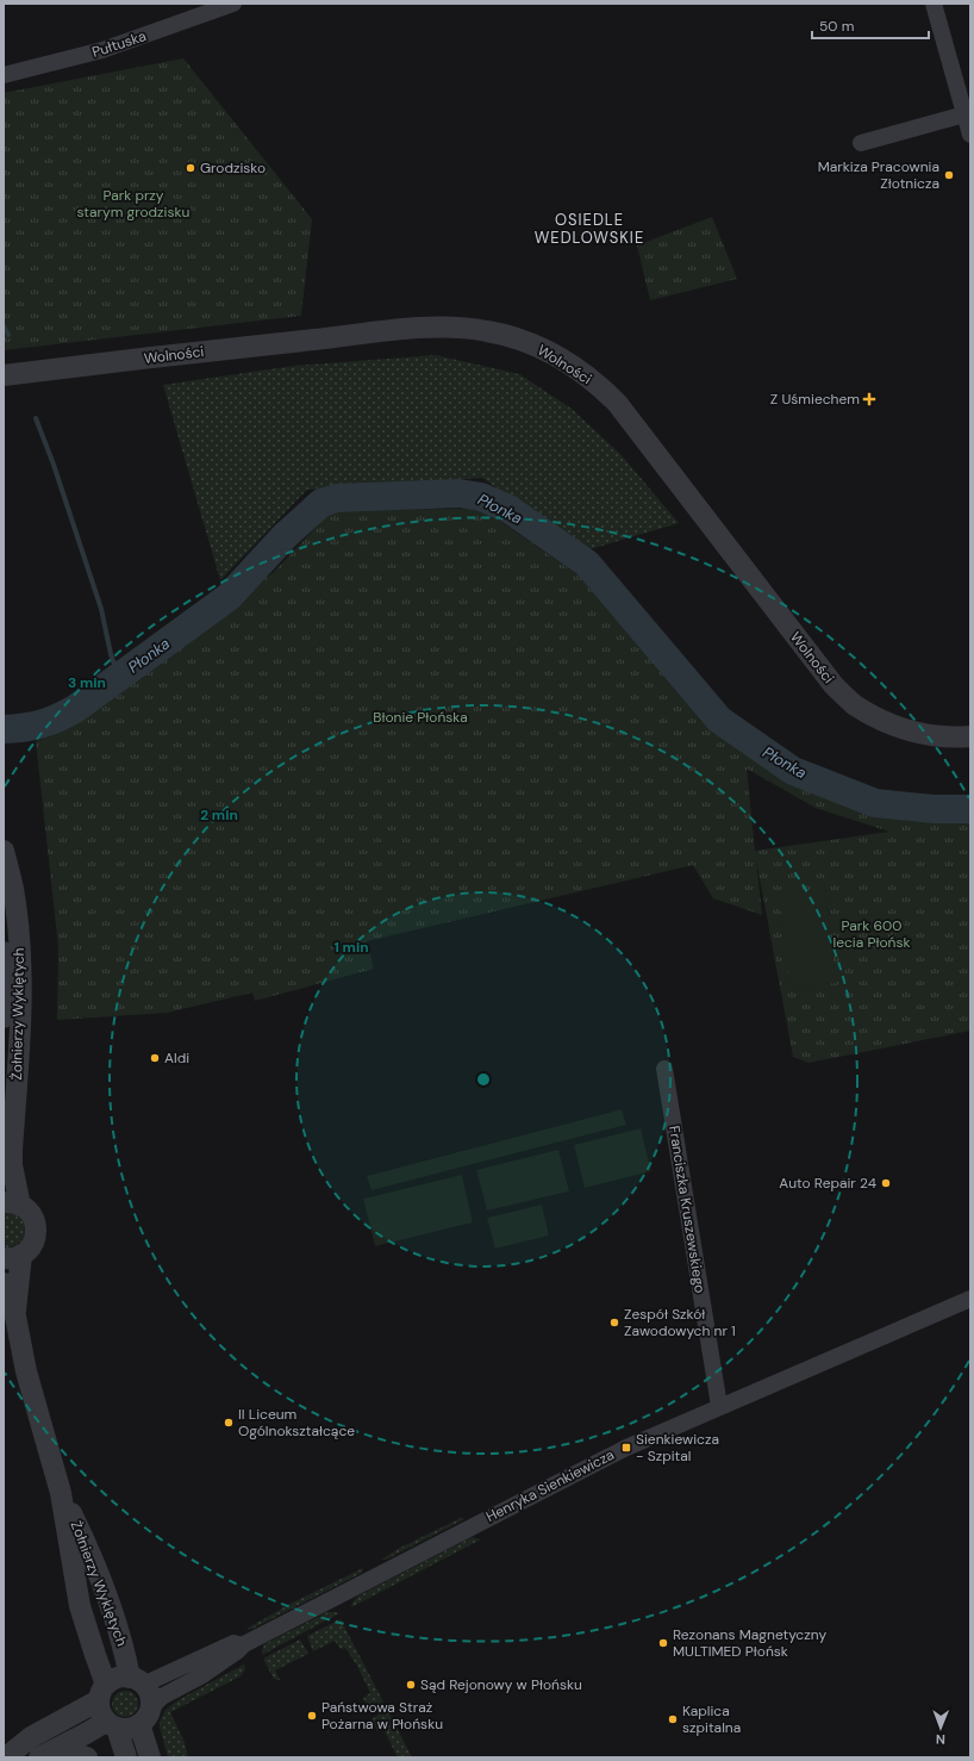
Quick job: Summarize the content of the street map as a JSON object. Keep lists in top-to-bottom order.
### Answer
{
  "streets": {
    "street": [
      "Pułtuska",
      "Wolności",
      "Żołnierzy Wyklętych",
      "Franciszka Kruszewskiego",
      "Henryka Sienkiewicza"
    ]
  },
  "crossings": [
    ["Żołnierzy Wyklętych", "Henryka Sienkiewicza"],
    ["Franciszka Kruszewskiego", "Henryka Sienkiewicza"]
  ],
  "districts": ["OSIEDLE WEDLOWSKIE"],
  "water": ["Płonka"],
  "parks": ["Park przy starym grodzisku", "Błonie Płońska", "Park 600 lecia Płońsk"],
  "places": {
    "other": [
      "Grodzisko",
      "Markiza Pracownia Złotnicza",
      "Aldi",
      "Auto Repair 24",
      "Zespół Szkół Zawodowych nr 1",
      "II Liceum Ogólnokształcące",
      "Rezonans Magnetyczny MULTIMED Płońsk",
      "Sąd Rejonowy w Płońsku",
      "Państwowa Straż Pożarna w Płońsku",
      "Kaplica szpitalna"
    ],
    "health": ["Z Uśmiechem"],
    "transit": ["Sienkiewicza - Szpital"]
  },
  "scale_bar": "50 m",
  "north": "bottom",
  "rings": ["3 min", "2 min", "1 min"]
}
